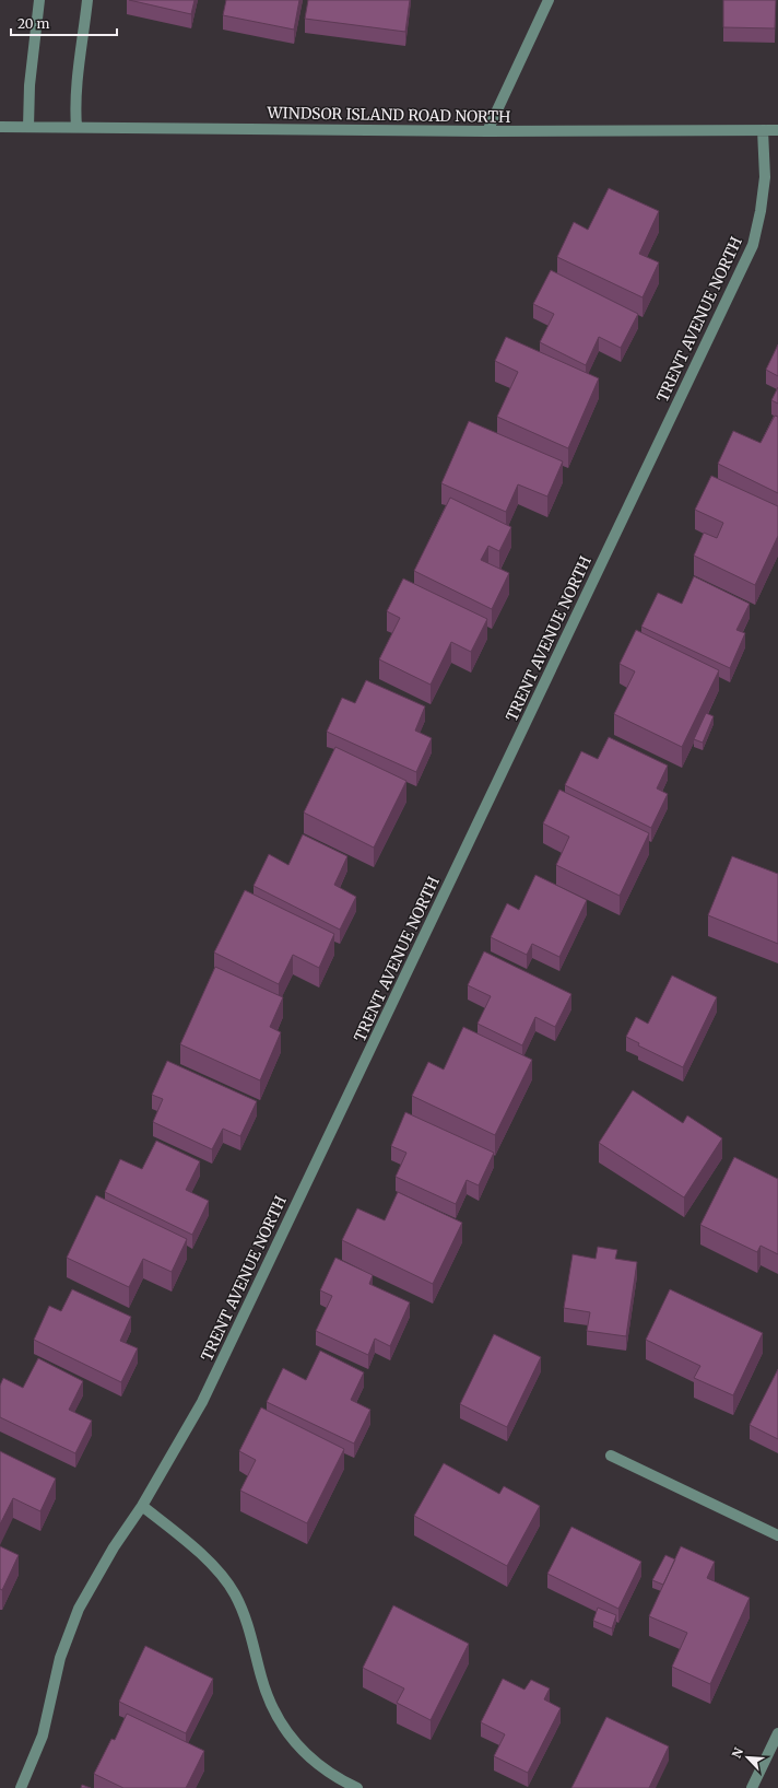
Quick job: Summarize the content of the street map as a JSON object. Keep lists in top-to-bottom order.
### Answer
{
  "streets": {
    "street": ["WINDSOR ISLAND ROAD NORTH", "TRENT AVENUE NORTH"]
  },
  "crossings": [
    ["WINDSOR ISLAND ROAD NORTH", "TRENT AVENUE NORTH"]
  ],
  "scale_bar": "20 m",
  "north": "top left"
}
